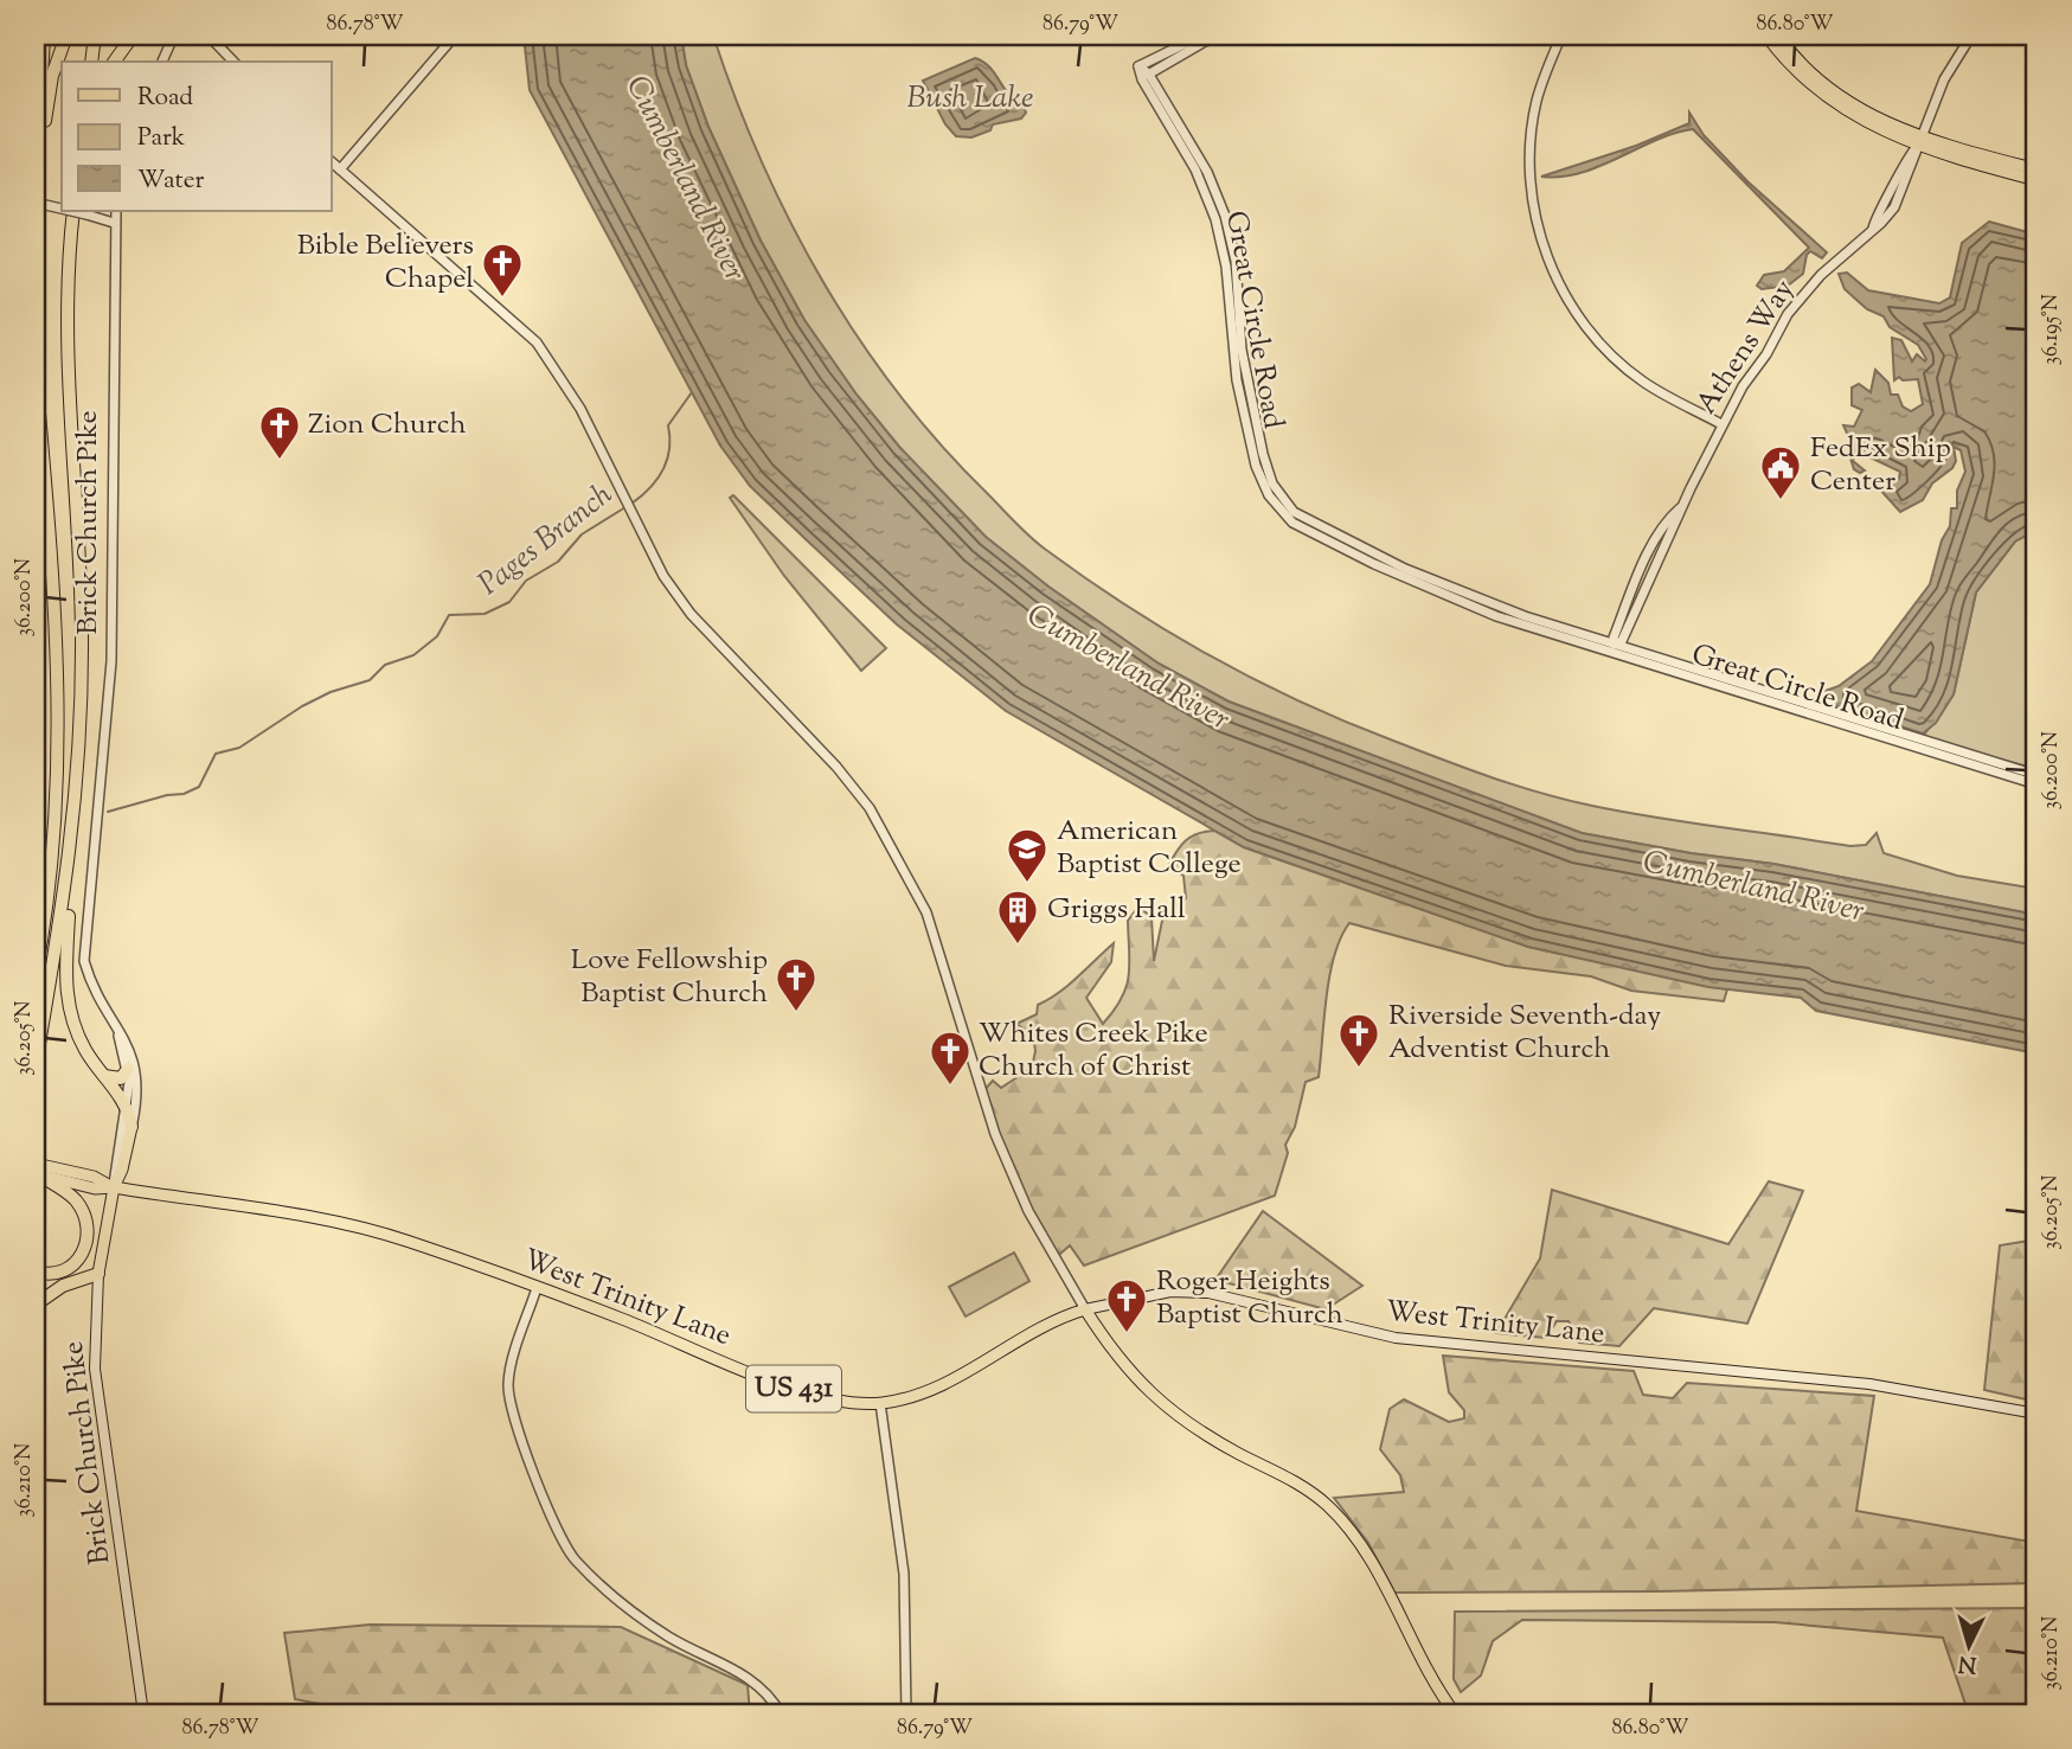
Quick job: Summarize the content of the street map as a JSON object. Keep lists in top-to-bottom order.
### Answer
{
  "streets": {
    "main road": ["Brick Church Pike", "West Trinity Lane", "US 431"],
    "street": ["Great Circle Road", "Athens Way"]
  },
  "crossings": [
    ["Great Circle Road", "Athens Way"],
    ["Brick Church Pike", "West Trinity Lane"]
  ],
  "water": ["Bush Lake", "Cumberland River", "Pages Branch"],
  "places": {
    "church": [
      "Bible Believers Chapel",
      "Zion Church",
      "Love Fellowship Baptist Church",
      "Riverside Seventh-day Adventist Church",
      "Whites Creek Pike Church of Christ",
      "Roger Heights Baptist Church"
    ],
    "public building": ["FedEx Ship Center"],
    "school or university": ["American Baptist College"],
    "building": ["Griggs Hall"]
  },
  "legend": ["Road", "Park", "Water"],
  "north": "bottom",
  "coordinates": [
    "86.78°W",
    "86.79°W",
    "86.80°W",
    "36.195°N",
    "36.200°N",
    "36.205°N",
    "36.210°N"
  ]
}
